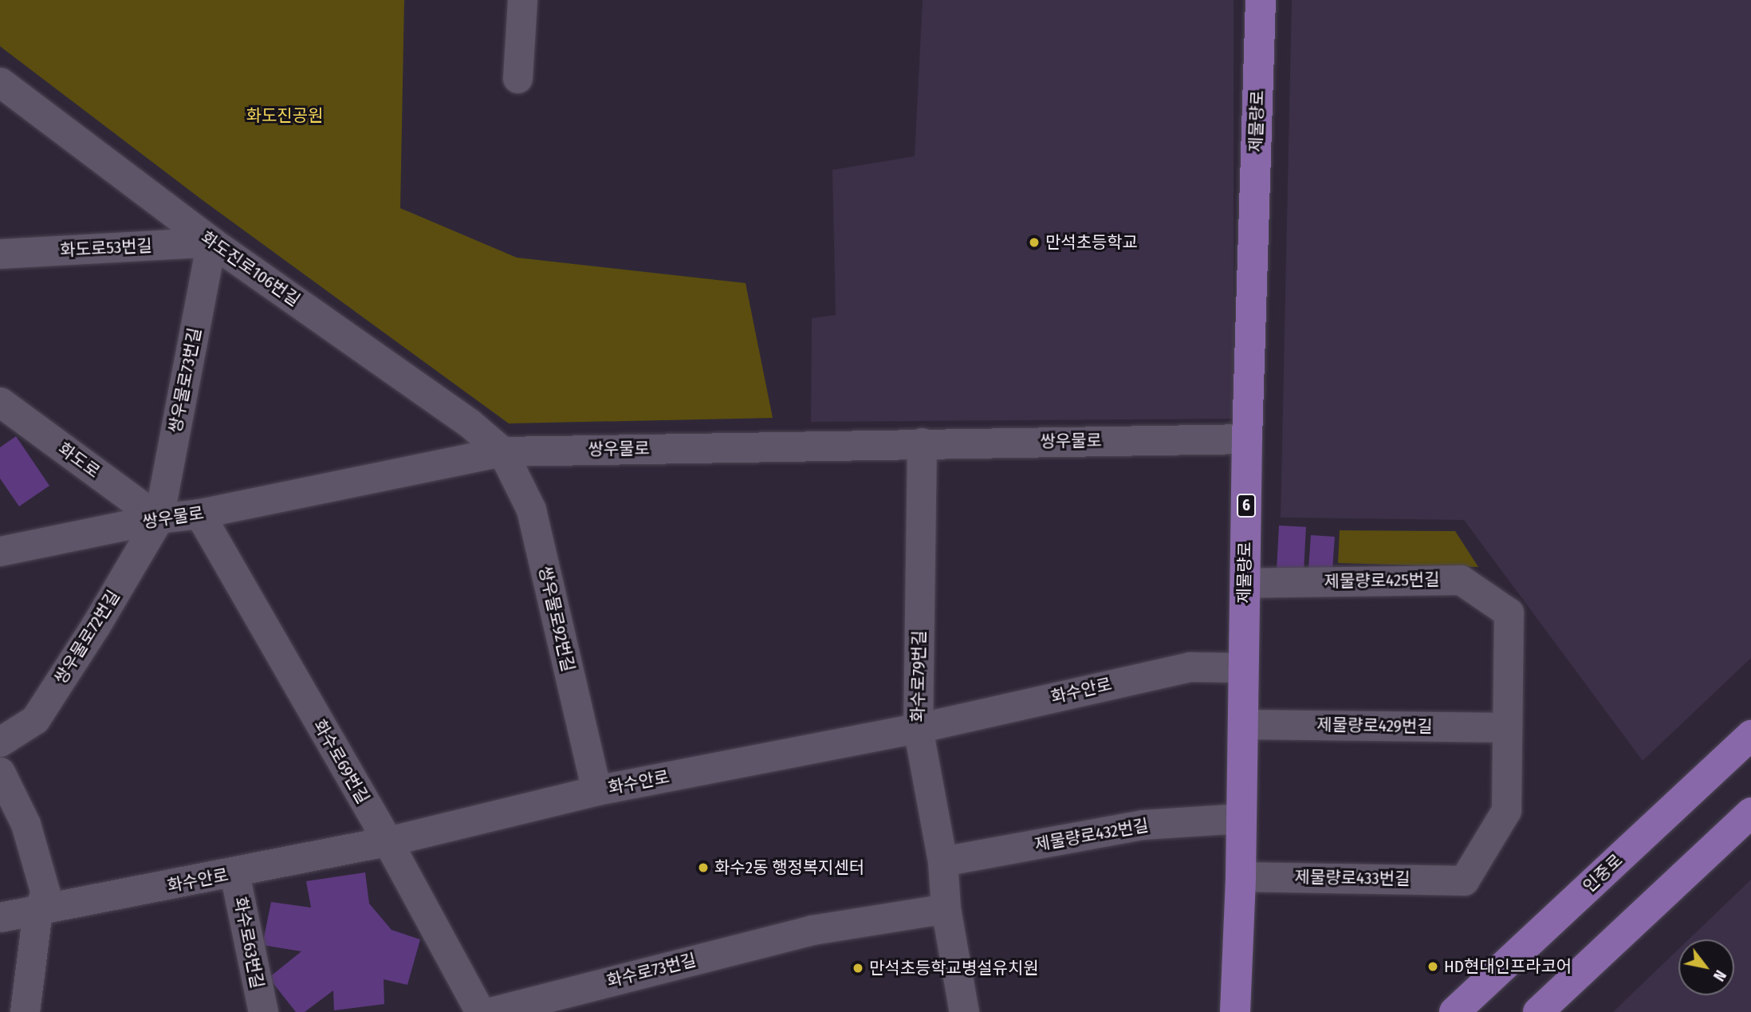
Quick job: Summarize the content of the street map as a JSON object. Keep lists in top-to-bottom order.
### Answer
{
  "streets": {
    "main road": ["제물량로", "6", "인중로"],
    "street": [
      "화도로53번길",
      "화도진로106번길",
      "쌍우물로73번길",
      "쌍우물로",
      "화도로",
      "제물량로425번길",
      "쌍우물로92번길",
      "쌍우물로72번길",
      "화수로79번길",
      "화수안로",
      "제물량로429번길",
      "화수로69번길",
      "제물량로432번길",
      "제물량로433번길",
      "화수로63번길",
      "화수로73번길"
    ]
  },
  "crossings": [
    ["제물량로", "쌍우물로"],
    ["제물량로", "제물량로425번길"],
    ["제물량로", "화수안로"],
    ["제물량로", "제물량로429번길"],
    ["제물량로", "제물량로432번길"],
    ["제물량로", "제물량로433번길"],
    ["화도로53번길", "화도진로106번길"],
    ["화도로53번길", "쌍우물로73번길"],
    ["화도진로106번길", "쌍우물로73번길"],
    ["화도진로106번길", "쌍우물로"],
    ["화도진로106번길", "쌍우물로92번길"],
    ["쌍우물로73번길", "쌍우물로"],
    ["쌍우물로73번길", "화도로"],
    ["쌍우물로73번길", "쌍우물로72번길"],
    ["쌍우물로", "화도로"],
    ["쌍우물로", "쌍우물로92번길"],
    ["쌍우물로", "쌍우물로72번길"],
    ["쌍우물로", "화수로79번길"],
    ["쌍우물로", "화수로69번길"],
    ["화도로", "쌍우물로72번길"],
    ["제물량로425번길", "제물량로429번길"],
    ["제물량로425번길", "제물량로433번길"],
    ["쌍우물로92번길", "화수안로"],
    ["화수로79번길", "화수안로"],
    ["화수로79번길", "제물량로432번길"],
    ["화수로79번길", "화수로73번길"],
    ["화수안로", "화수로69번길"],
    ["화수안로", "화수로63번길"],
    ["제물량로429번길", "제물량로433번길"]
  ],
  "parks": ["화도진공원"],
  "places": [
    "만석초등학교",
    "화수2동 행정복지센터",
    "HD현대인프라코어",
    "만석초등학교병설유치원"
  ],
  "north": "bottom right"
}
